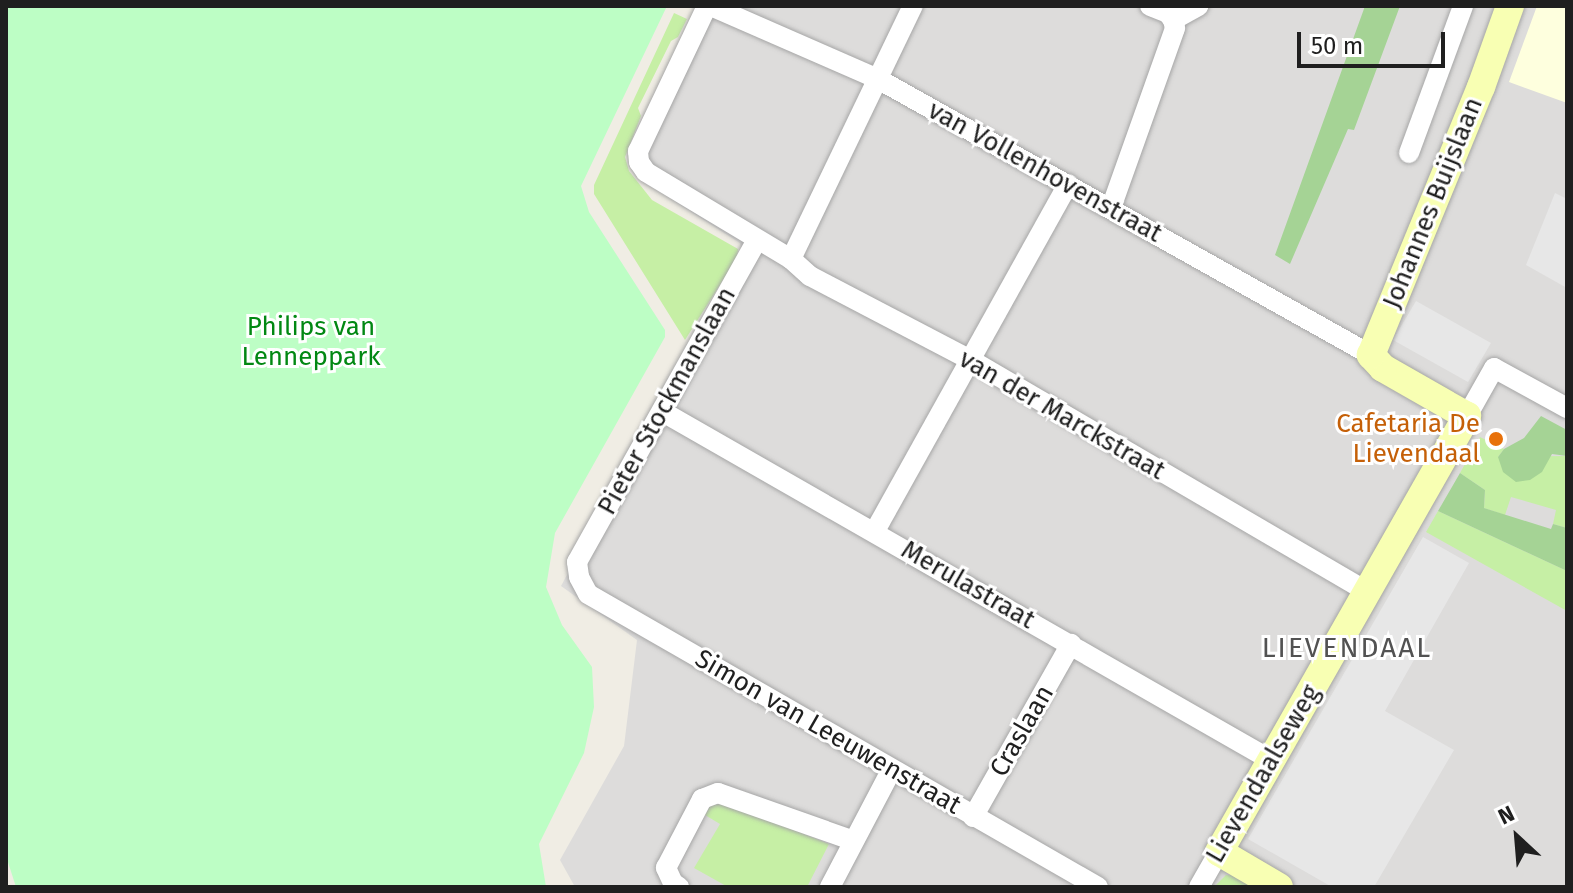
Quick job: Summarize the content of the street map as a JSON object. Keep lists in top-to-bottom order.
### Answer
{
  "streets": {
    "street": [
      "van Vollenhovenstraat",
      "Johannes Buijslaan",
      "Pieter Stockmanslaan",
      "van der Marckstraat",
      "Merulastraat",
      "Craslaan",
      "Simon van Leeuwenstraat",
      "Lievendaalseweg"
    ]
  },
  "crossings": [
    ["van Vollenhovenstraat", "Johannes Buijslaan"],
    ["van Vollenhovenstraat", "van der Marckstraat"],
    ["Pieter Stockmanslaan", "van der Marckstraat"],
    ["Pieter Stockmanslaan", "Merulastraat"],
    ["Pieter Stockmanslaan", "Simon van Leeuwenstraat"],
    ["van der Marckstraat", "Lievendaalseweg"],
    ["Merulastraat", "Craslaan"],
    ["Merulastraat", "Lievendaalseweg"],
    ["Craslaan", "Simon van Leeuwenstraat"]
  ],
  "districts": ["LIEVENDAAL"],
  "parks": ["Philips van Lenneppark"],
  "places": ["Cafetaria De Lievendaal"],
  "scale_bar": "50 m",
  "north": "top left"
}
